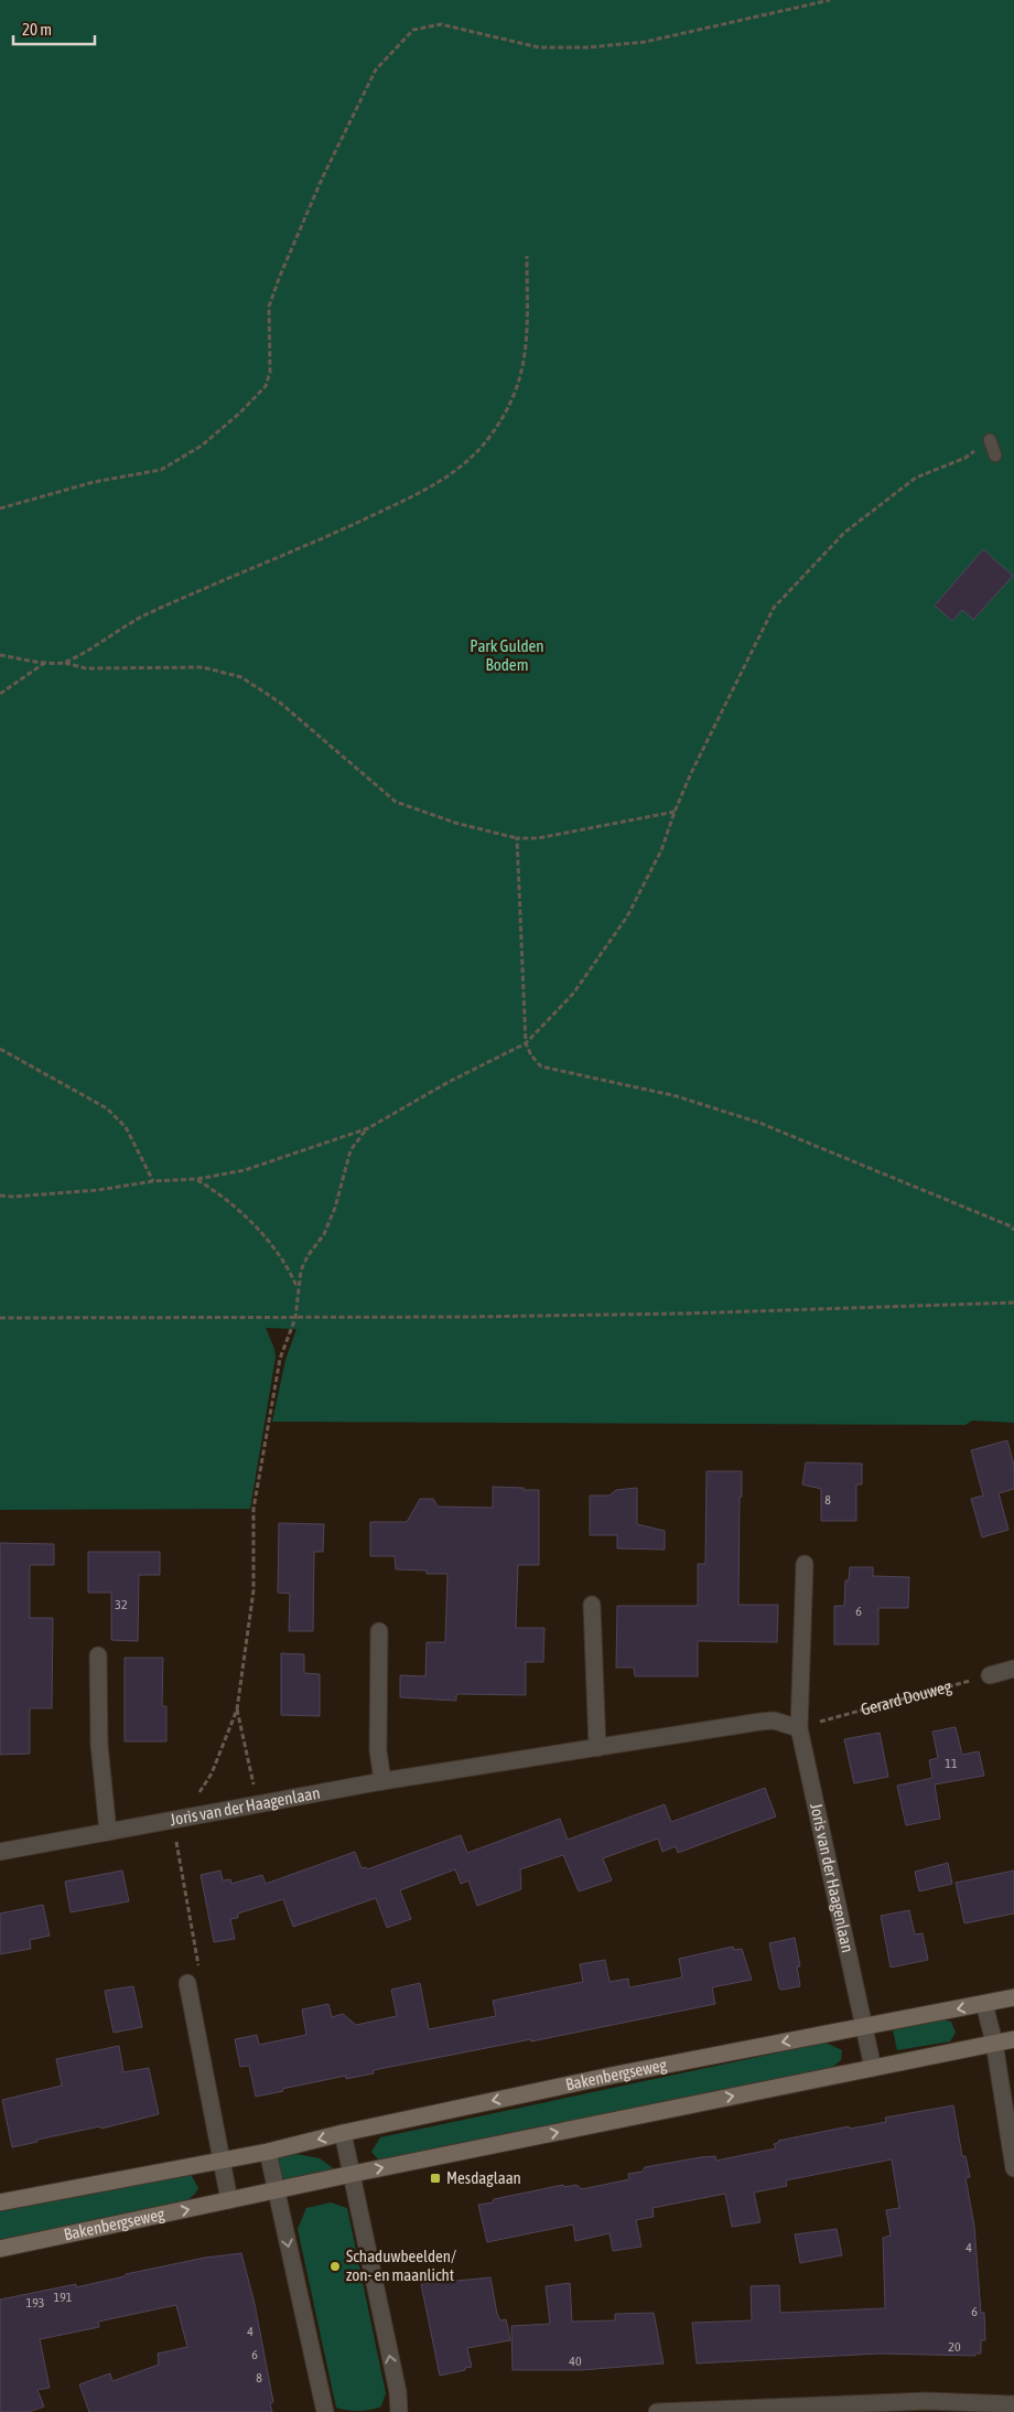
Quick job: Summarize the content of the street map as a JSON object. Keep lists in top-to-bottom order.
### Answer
{
  "streets": {
    "street": ["Joris van der Haagenlaan", "Bakenbergseweg"],
    "path": ["Gerard Douweg"]
  },
  "crossings": [
    ["Gerard Douweg", "Joris van der Haagenlaan"],
    ["Joris van der Haagenlaan", "Bakenbergseweg"]
  ],
  "parks": ["Park Gulden Bodem"],
  "places": {
    "transit": ["Mesdaglaan"],
    "other": ["Schaduwbeelden/ zon- en maanlicht"]
  },
  "house_numbers": [
    "8",
    "32",
    "6",
    "11",
    "4",
    "191",
    "193",
    "6",
    "4",
    "20",
    "6",
    "40",
    "8"
  ],
  "scale_bar": "20 m"
}
